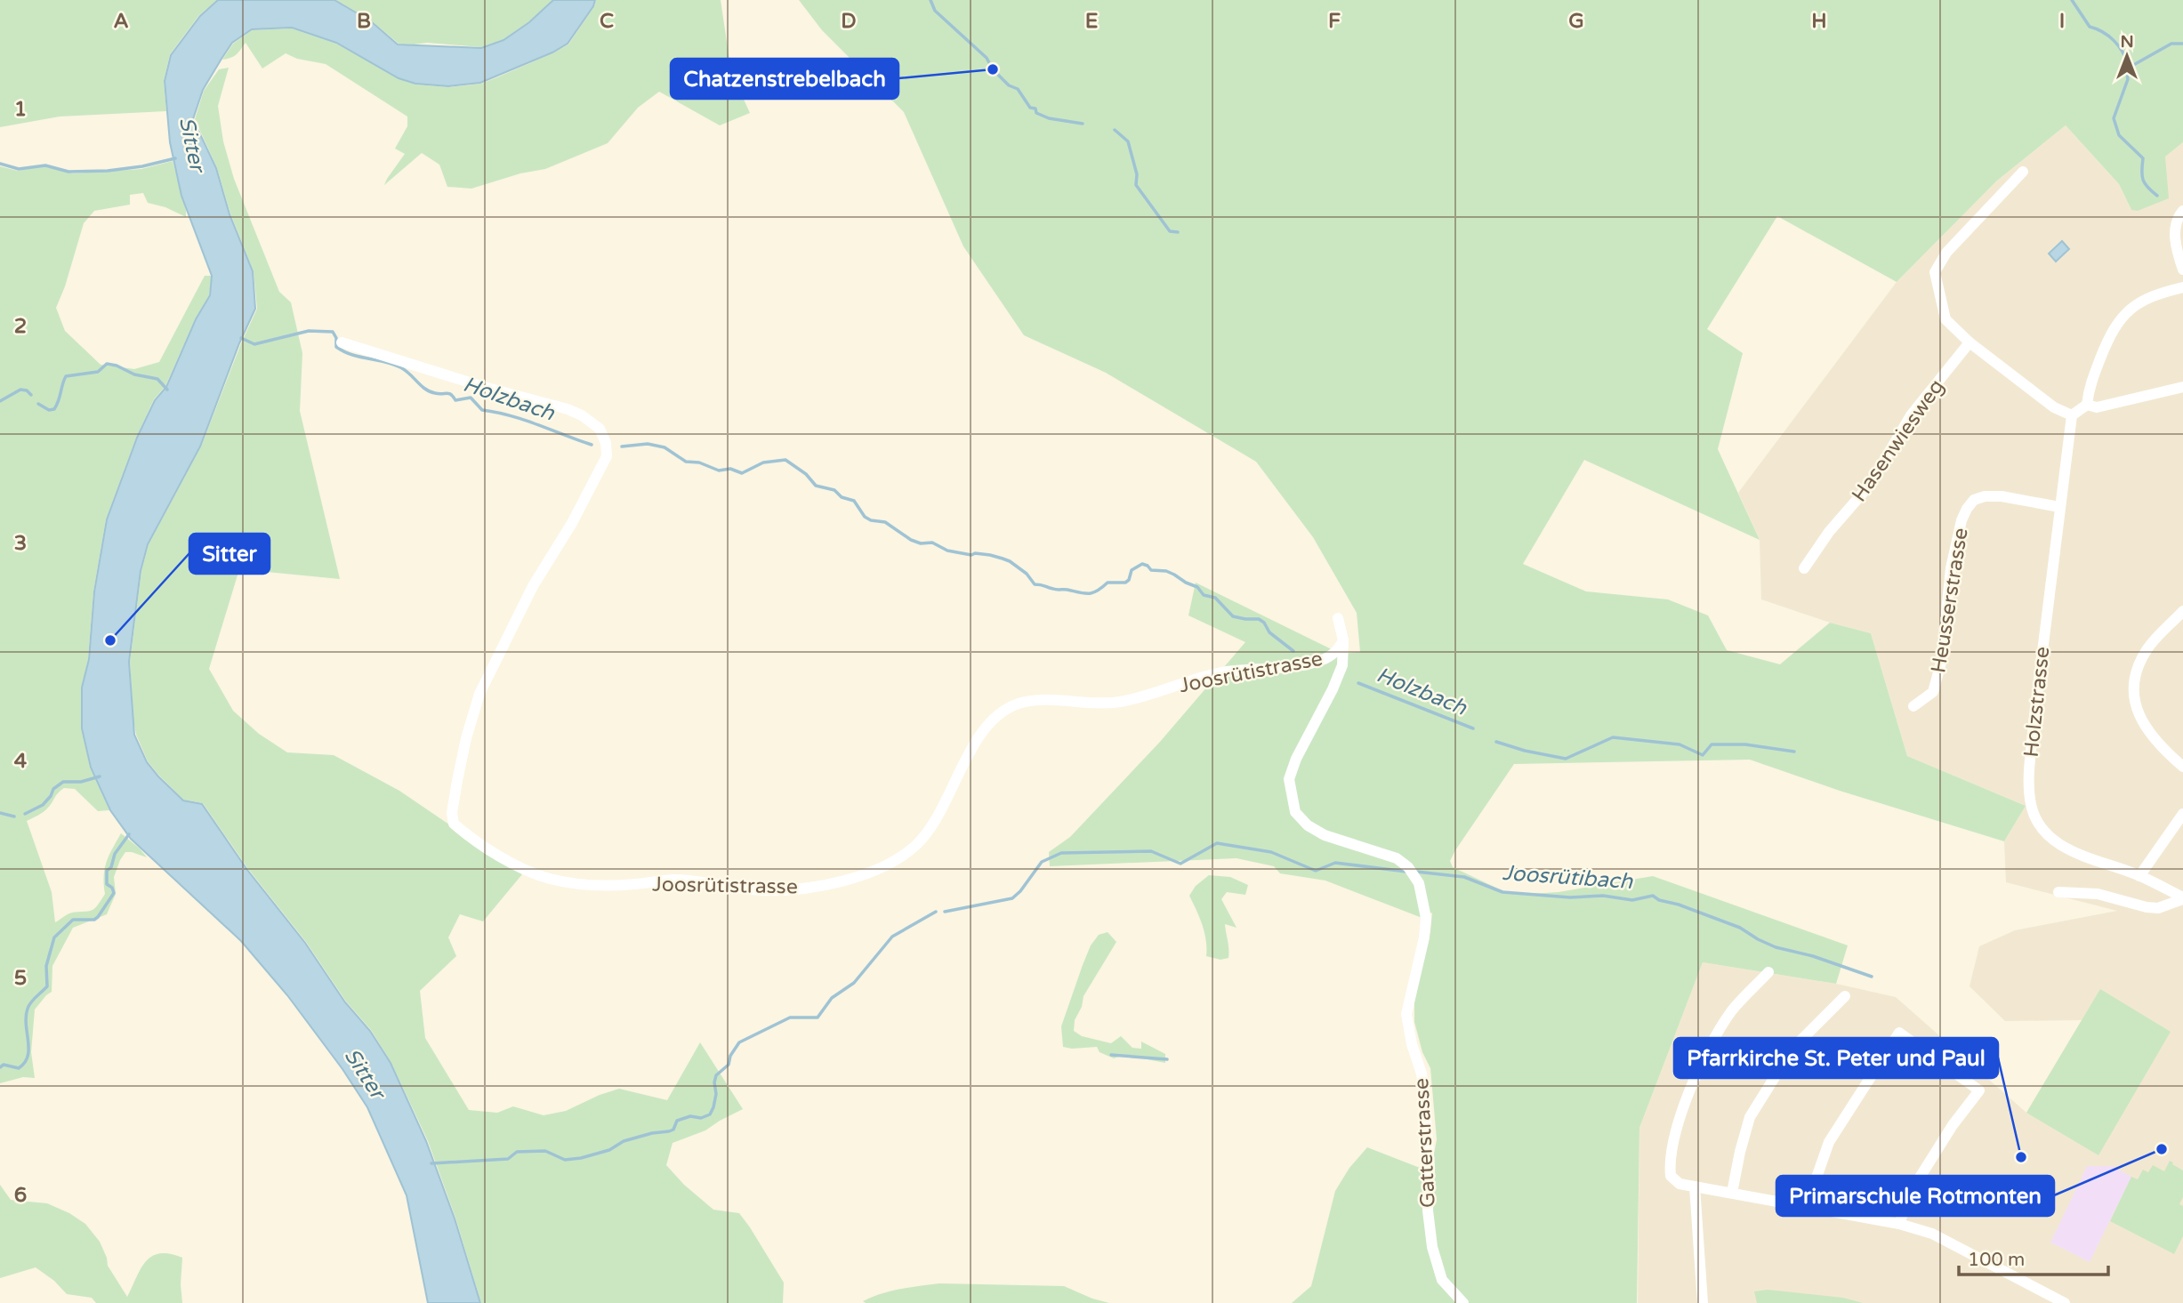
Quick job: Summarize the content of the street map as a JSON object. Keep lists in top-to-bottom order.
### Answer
{
  "streets": {
    "street": [
      "Hasenwiesweg",
      "Heusserstrasse",
      "Joosrütistrasse",
      "Holzstrasse",
      "Gatterstrasse"
    ]
  },
  "crossings": [
    ["Heusserstrasse", "Holzstrasse"],
    ["Joosrütistrasse", "Gatterstrasse"]
  ],
  "water": ["Sitter", "Holzbach", "Joosrütibach"],
  "places": [
    "Chatzenstrebelbach",
    "Sitter",
    "Primarschule Rotmonten",
    "Pfarrkirche St. Peter und Paul"
  ],
  "scale_bar": "100 m",
  "north": "top",
  "grid": {
    "columns": [
      "A",
      "B",
      "C",
      "D",
      "E",
      "F",
      "G",
      "H",
      "I"
    ],
    "rows": [
      "1",
      "2",
      "3",
      "4",
      "5",
      "6"
    ]
  }
}
